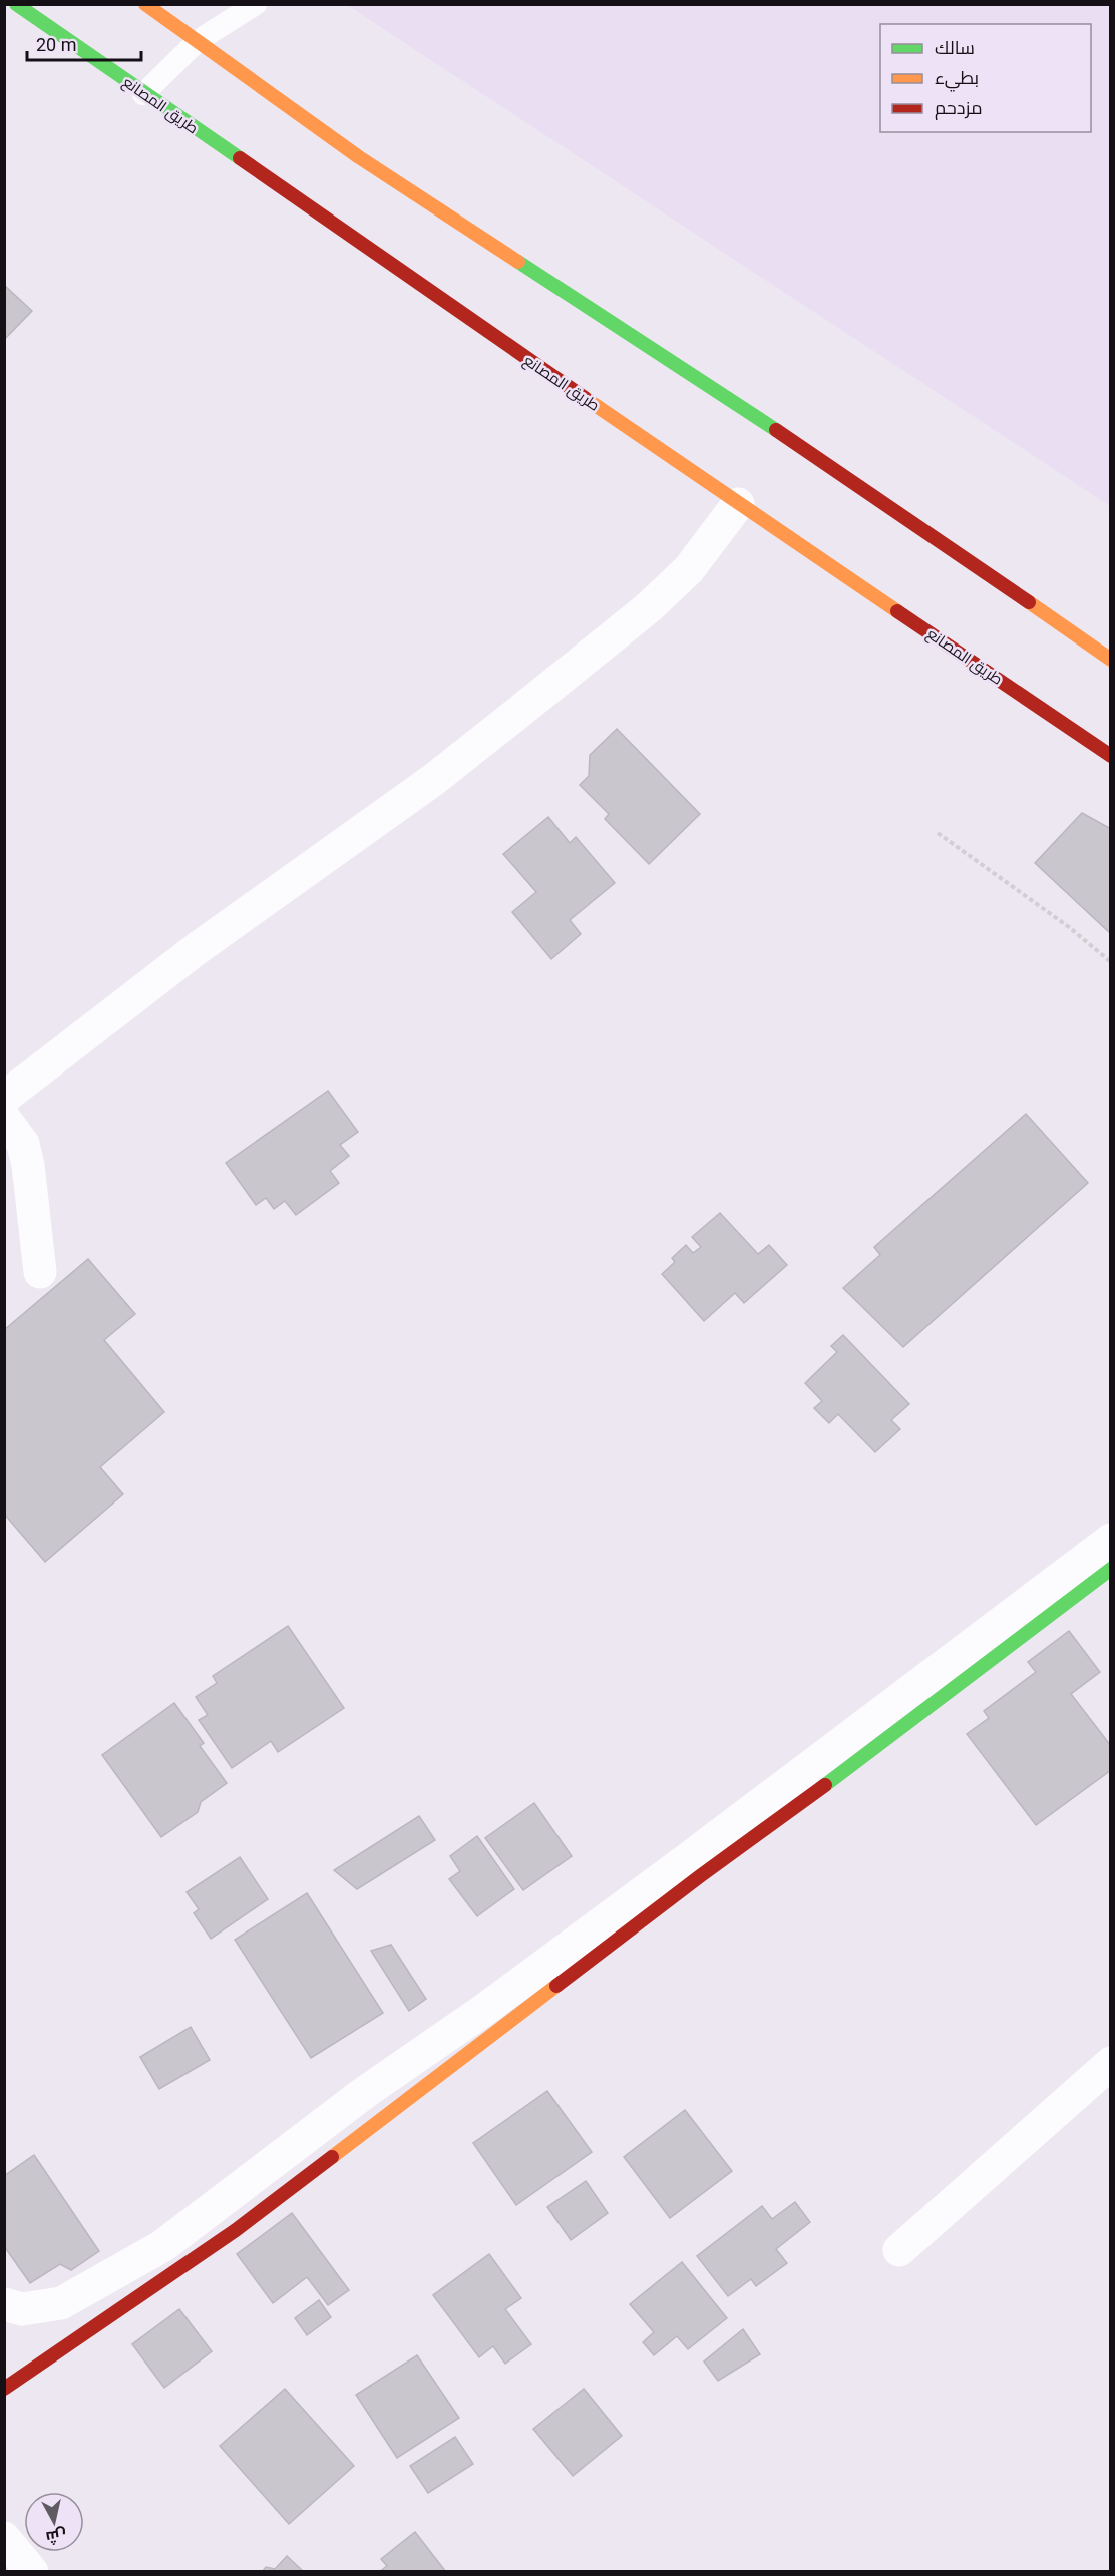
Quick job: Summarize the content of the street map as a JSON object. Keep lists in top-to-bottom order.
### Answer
{
  "streets": {
    "main road": ["طريق المصانع"]
  },
  "legend": ["سالك", "بطيء", "مزدحم"],
  "scale_bar": "20 m",
  "north": "bottom"
}
